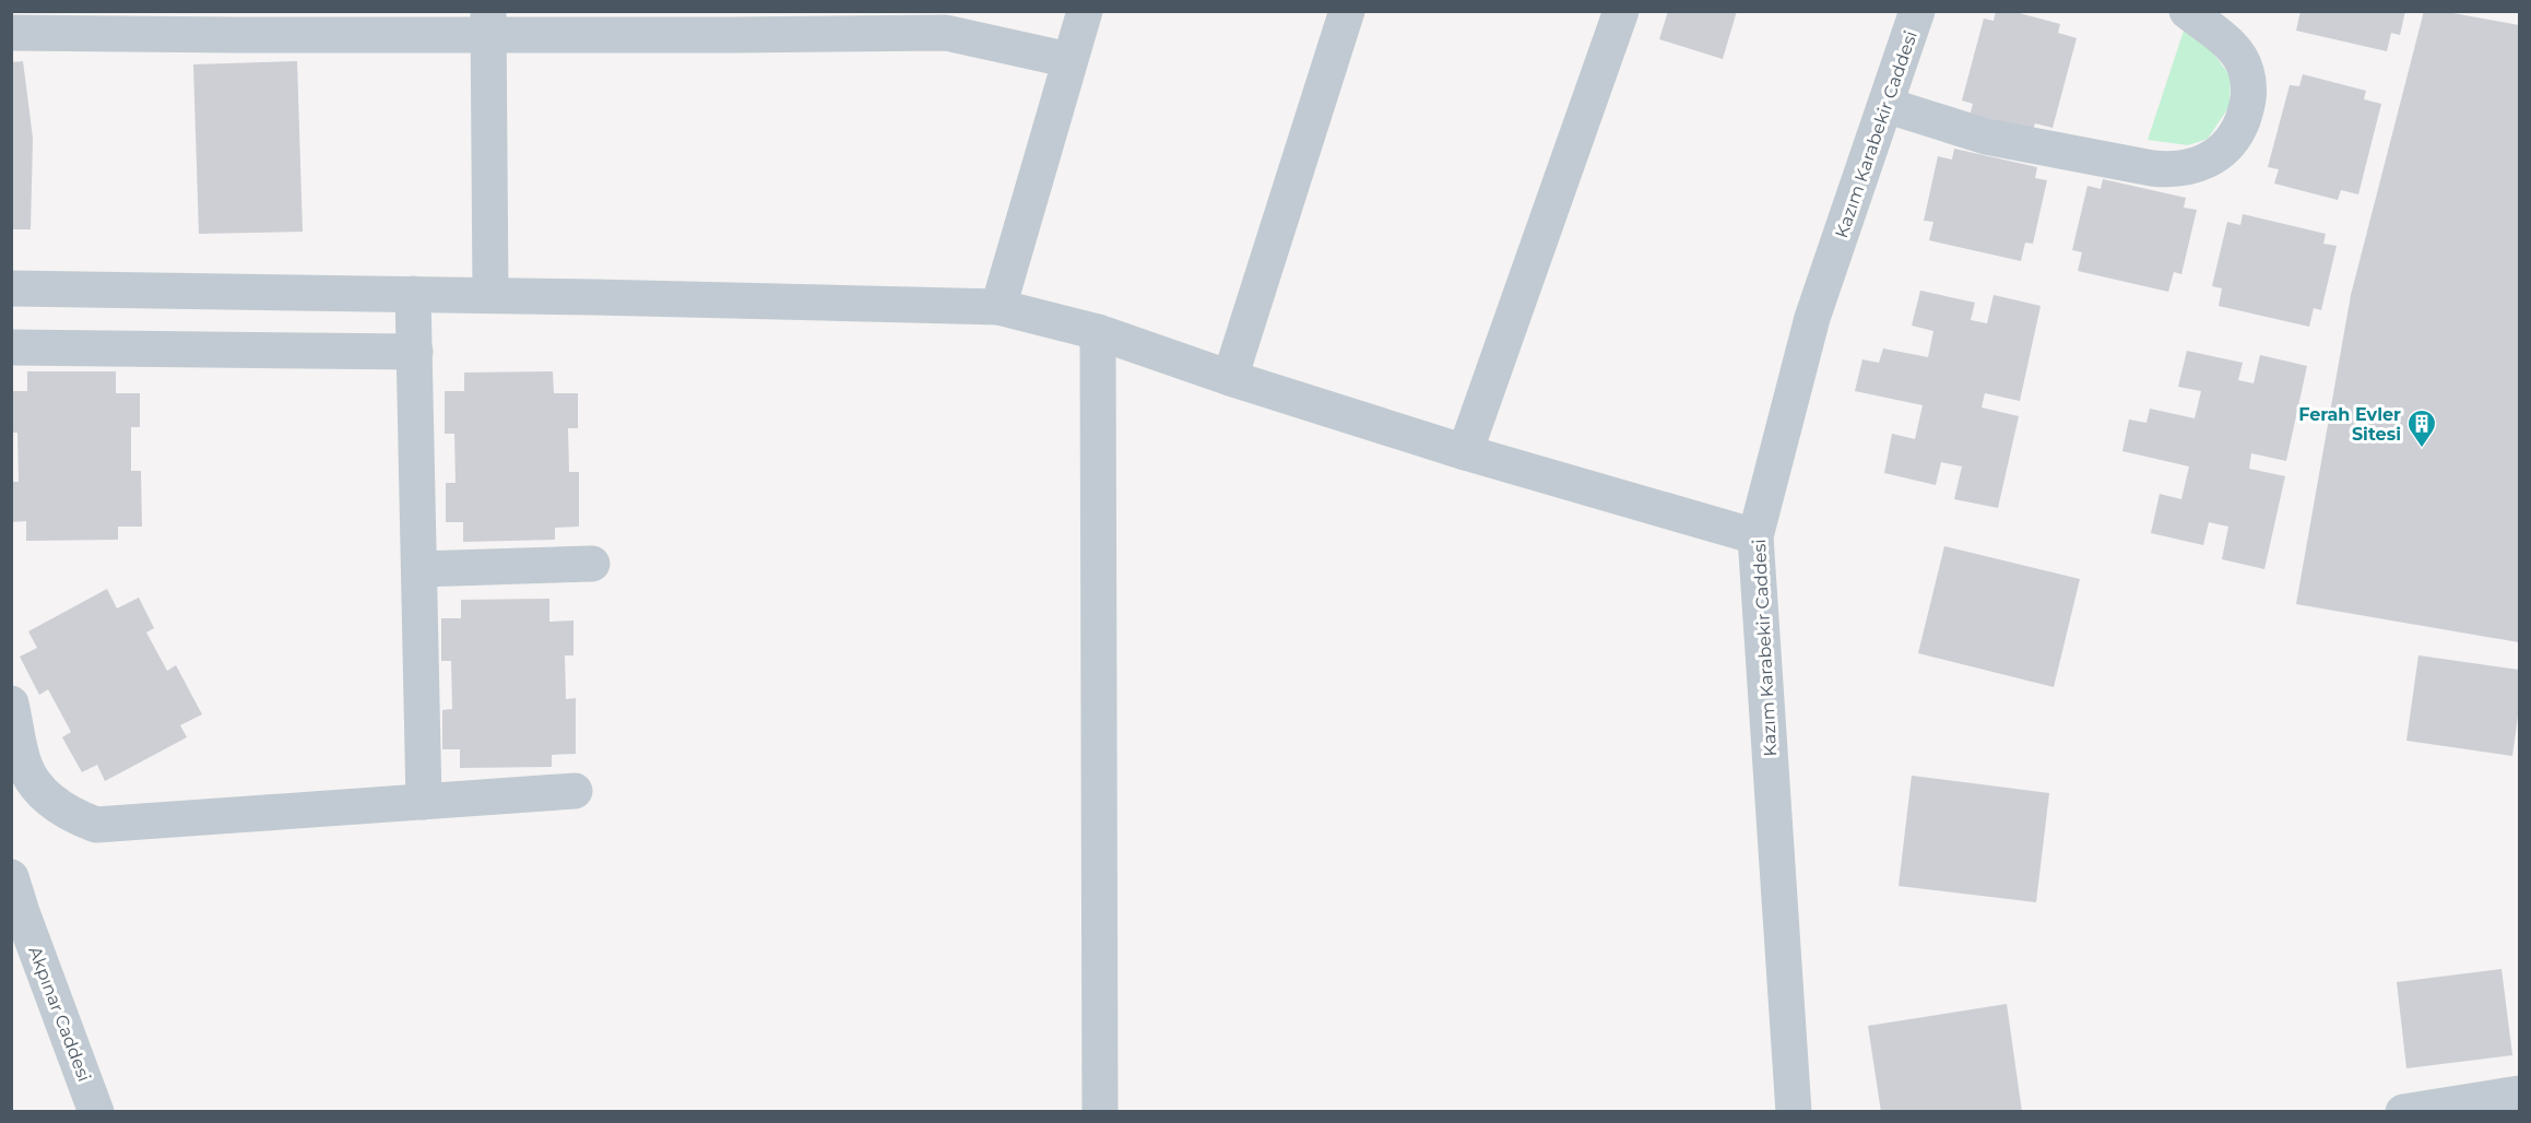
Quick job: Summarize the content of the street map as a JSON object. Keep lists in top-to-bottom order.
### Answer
{
  "streets": {
    "street": ["Kazım Karabekir Caddesi", "Akpınar Caddesi"]
  },
  "places": {
    "building": ["Ferah Evler Sitesi"]
  }
}
